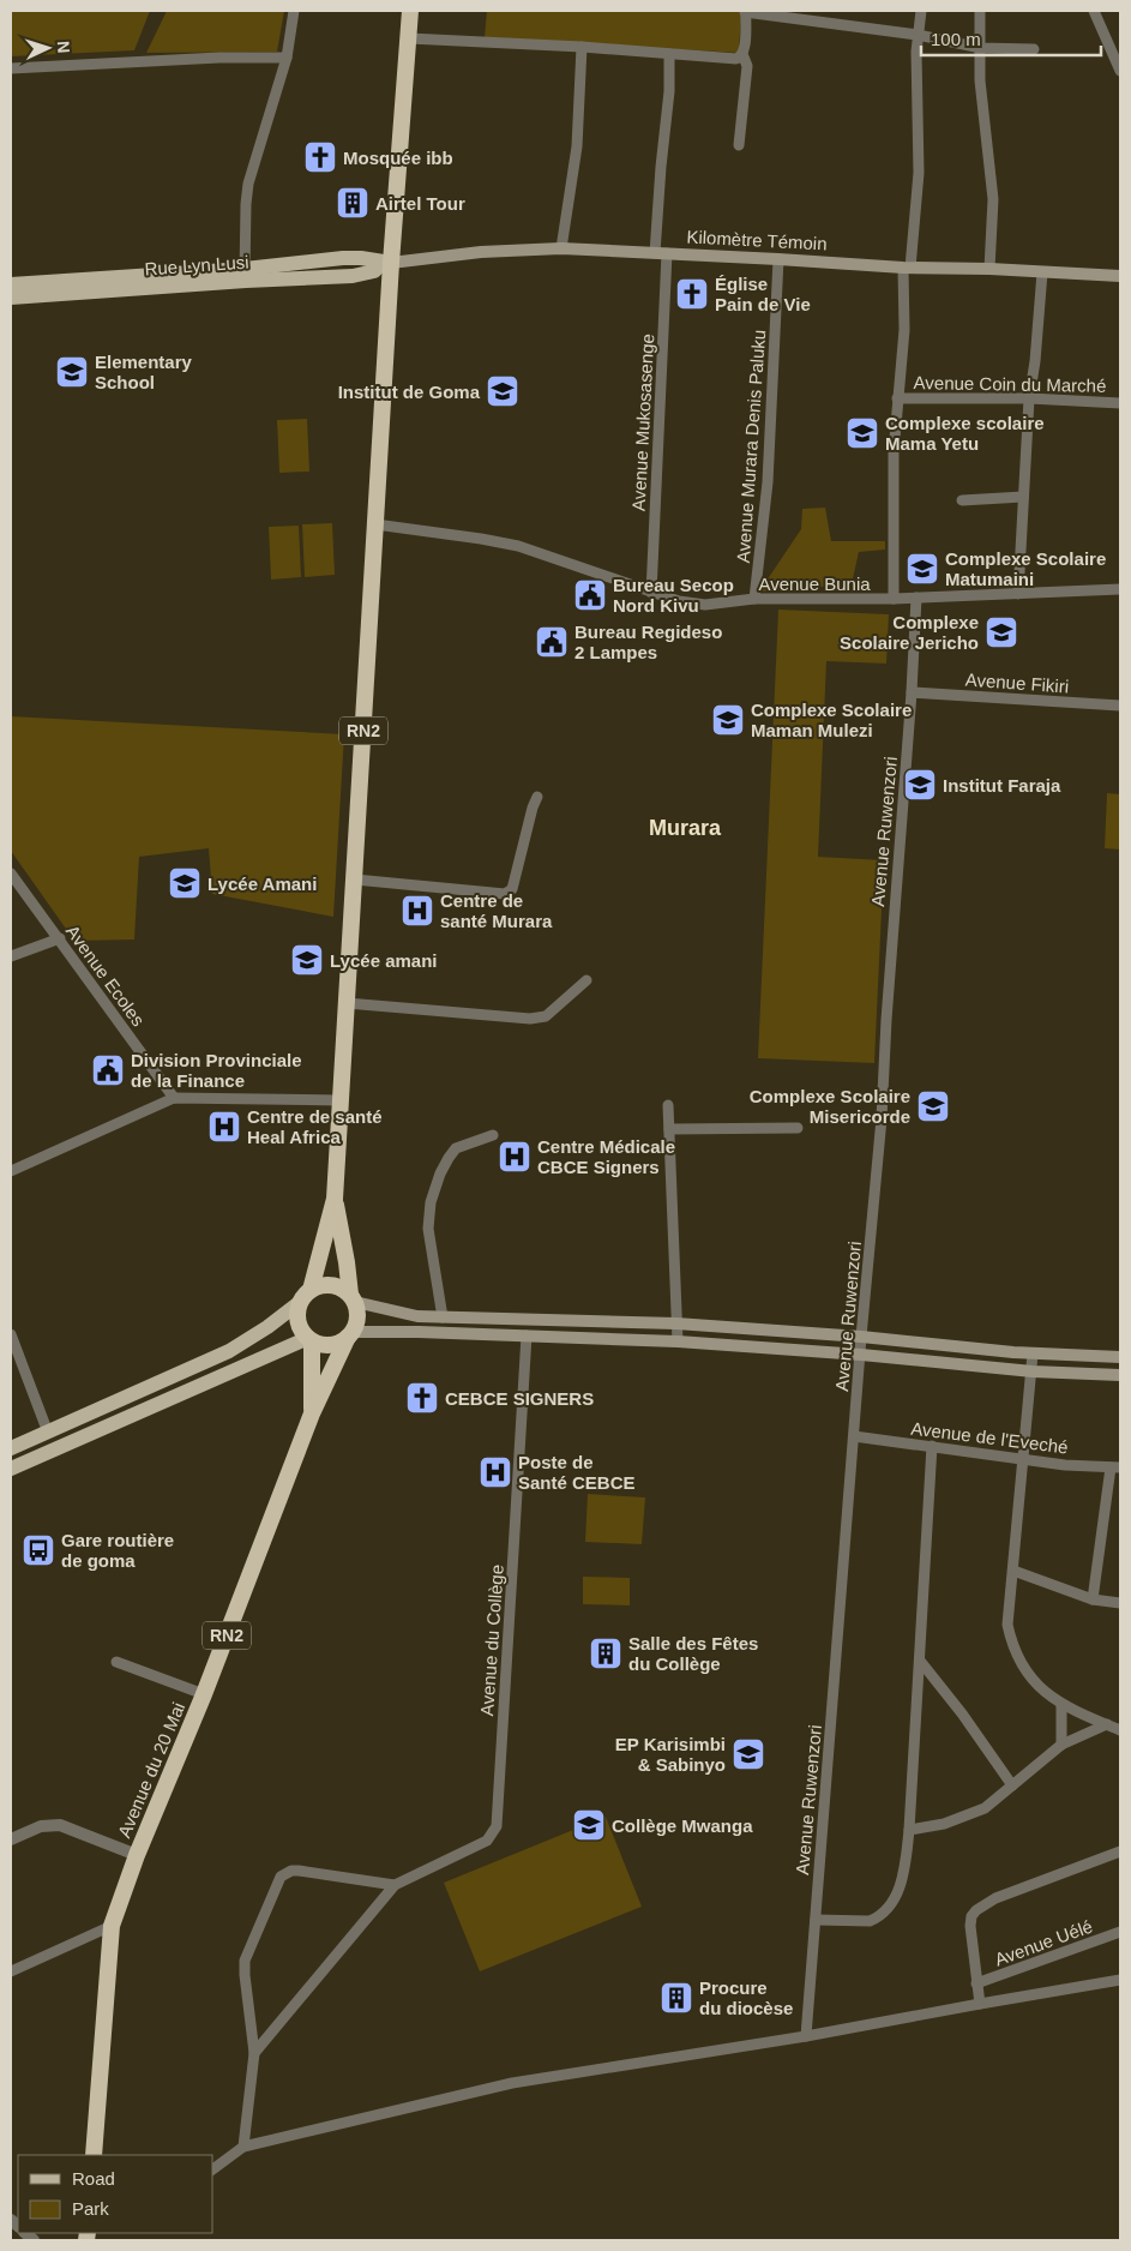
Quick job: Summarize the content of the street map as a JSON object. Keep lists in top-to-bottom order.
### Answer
{
  "streets": {
    "highway": ["RN2", "Avenue du 20 Mai"],
    "main road": ["Kilomètre Témoin", "Rue Lyn Lusi"],
    "street": [
      "Avenue Coin du Marché",
      "Avenue Mukosasenge",
      "Avenue Murara Denis Paluku",
      "Avenue Bunia",
      "Avenue Fikiri",
      "Avenue Ruwenzori",
      "Avenue Ecoles",
      "Avenue de l'Eveché",
      "Avenue du Collège",
      "Avenue Uélé"
    ]
  },
  "crossings": [
    ["Kilomètre Témoin", "Rue Lyn Lusi"],
    ["Kilomètre Témoin", "Avenue Mukosasenge"],
    ["Kilomètre Témoin", "Avenue Murara Denis Paluku"],
    ["Kilomètre Témoin", "RN2"],
    ["Rue Lyn Lusi", "RN2"],
    ["Avenue Mukosasenge", "Avenue Bunia"],
    ["Avenue Murara Denis Paluku", "Avenue Bunia"],
    ["Avenue Bunia", "RN2"],
    ["Avenue Bunia", "Avenue Ruwenzori"],
    ["Avenue Fikiri", "Avenue Ruwenzori"],
    ["RN2", "Avenue du 20 Mai"],
    ["Avenue Ruwenzori", "Avenue de l'Eveché"]
  ],
  "districts": ["Murara"],
  "places": {
    "church": ["Mosquée ibb", "Église Pain de Vie", "CEBCE SIGNERS"],
    "building": ["Airtel Tour", "Salle des Fêtes du Collège", "Procure du diocèse"],
    "school or university": [
      "Elementary School",
      "Institut de Goma",
      "Complexe scolaire Mama Yetu",
      "Complexe Scolaire Matumaini",
      "Complexe Scolaire Jericho",
      "Complexe Scolaire Maman Mulezi",
      "Institut Faraja",
      "Lycée Amani",
      "Lycée amani",
      "Complexe Scolaire Misericorde",
      "EP Karisimbi & Sabinyo",
      "Collège Mwanga"
    ],
    "public building": ["Bureau Secop Nord Kivu", "Bureau Regideso 2 Lampes", "Division Provinciale de la Finance"],
    "hospital": [
      "Centre de santé Murara",
      "Centre de santé Heal Africa",
      "Centre Médicale CBCE Signers",
      "Poste de Santé CEBCE"
    ],
    "bus stop": ["Gare routière de goma"]
  },
  "legend": ["Road", "Park"],
  "scale_bar": "100 m",
  "north": "right"
}
